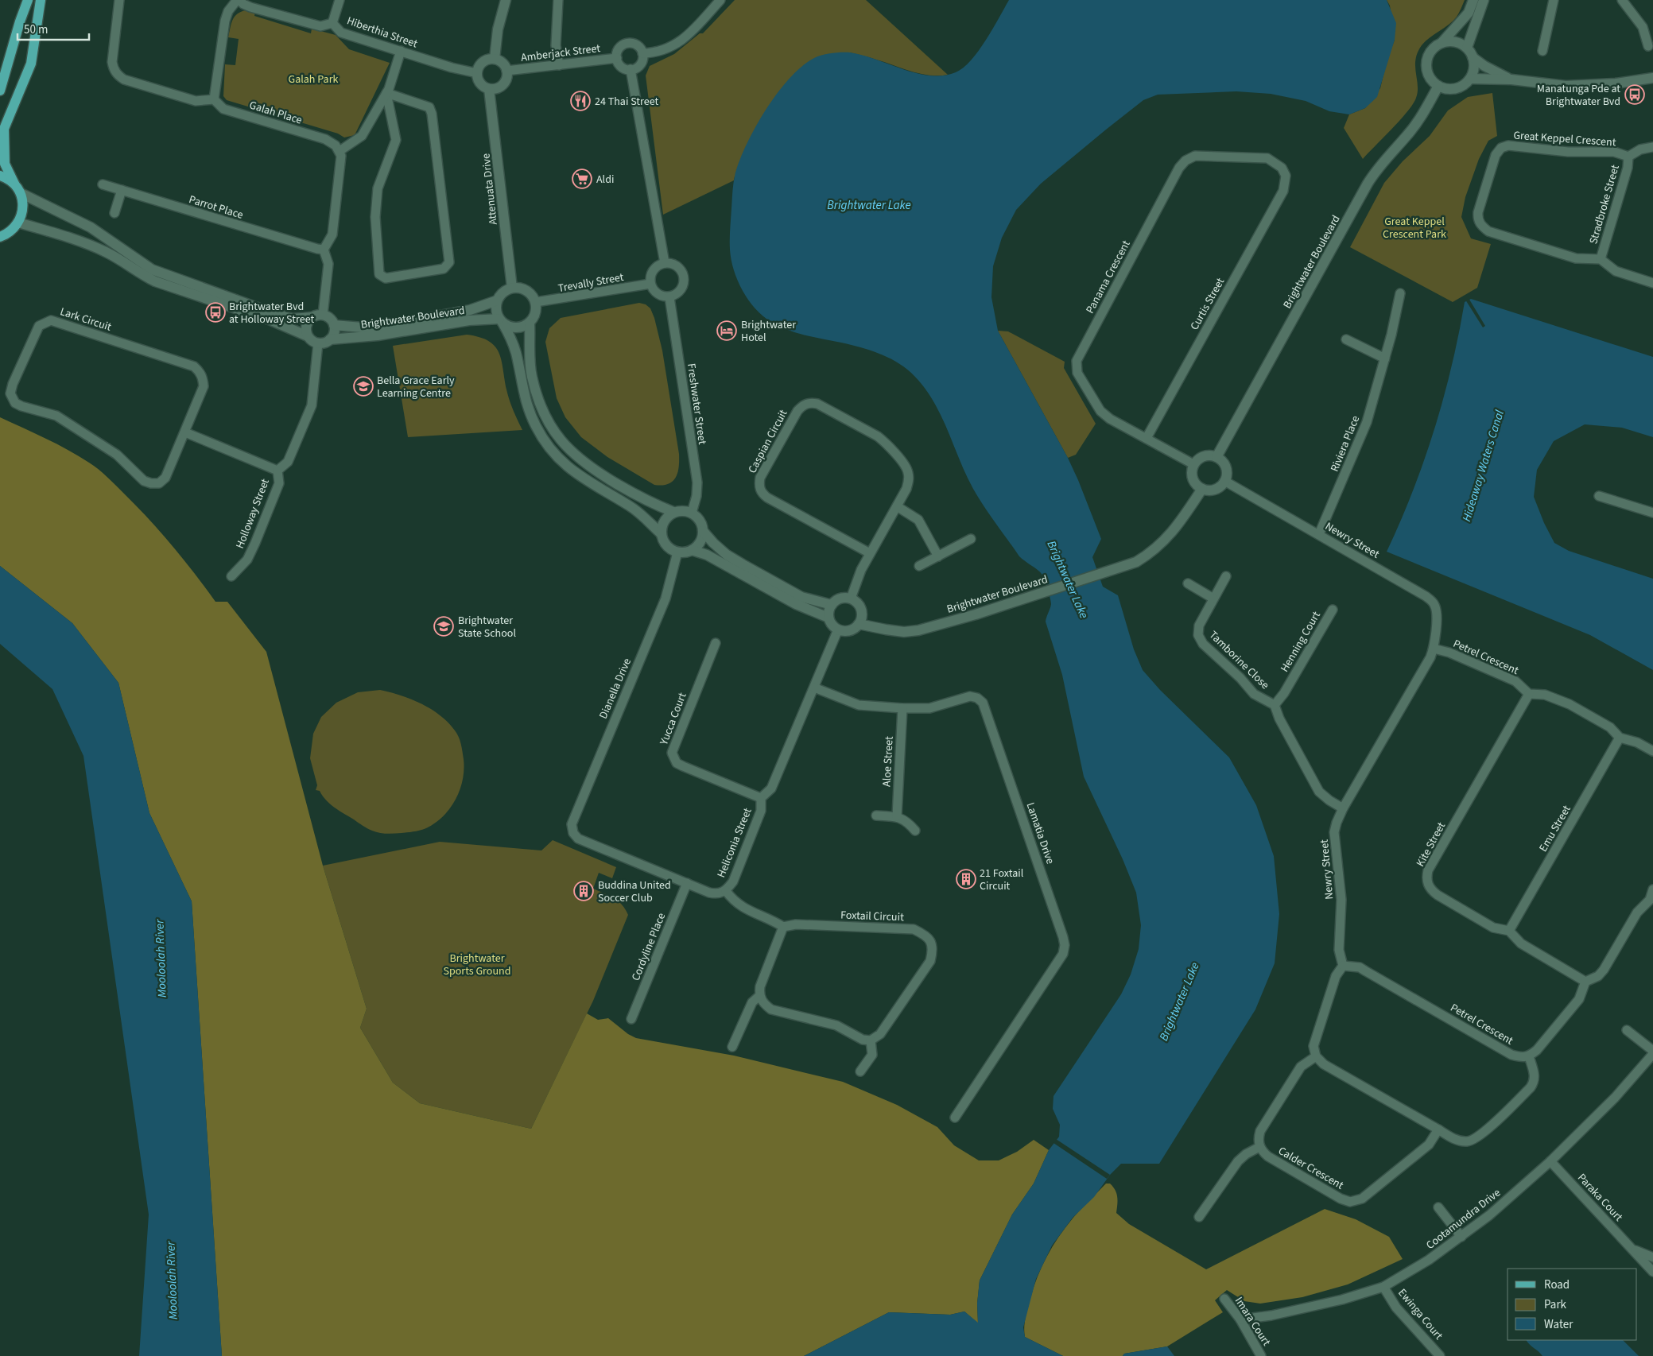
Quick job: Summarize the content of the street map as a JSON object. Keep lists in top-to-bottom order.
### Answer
{
  "streets": {
    "street": [
      "Hiberthia Street",
      "Amberjack Street",
      "Galah Place",
      "Great Keppel Crescent",
      "Attenuata Drive",
      "Stradbroke Street",
      "Parrot Place",
      "Brightwater Boulevard",
      "Panama Crescent",
      "Trevally Street",
      "Curtis Street",
      "Lark Circuit",
      "Freshwater Street",
      "Caspian Circuit",
      "Riviera Place",
      "Holloway Street",
      "Newry Street",
      "Henning Court",
      "Petrel Crescent",
      "Tamborine Close",
      "Dianella Drive",
      "Yucca Court",
      "Aloe Street",
      "Emu Street",
      "Lamatia Drive",
      "Heliconia Street",
      "Kite Street",
      "Foxtail Circuit",
      "Cordyline Place",
      "Calder Crescent",
      "Paraka Court",
      "Cootamundra Drive",
      "Ewinga Court",
      "Imara Court"
    ]
  },
  "crossings": [
    ["Hiberthia Street", "Amberjack Street"],
    ["Hiberthia Street", "Attenuata Drive"],
    ["Amberjack Street", "Attenuata Drive"],
    ["Great Keppel Crescent", "Stradbroke Street"],
    ["Attenuata Drive", "Brightwater Boulevard"],
    ["Attenuata Drive", "Trevally Street"],
    ["Brightwater Boulevard", "Panama Crescent"],
    ["Brightwater Boulevard", "Trevally Street"],
    ["Brightwater Boulevard", "Caspian Circuit"],
    ["Brightwater Boulevard", "Holloway Street"],
    ["Brightwater Boulevard", "Newry Street"],
    ["Brightwater Boulevard", "Heliconia Street"],
    ["Panama Crescent", "Curtis Street"],
    ["Panama Crescent", "Newry Street"],
    ["Trevally Street", "Freshwater Street"],
    ["Freshwater Street", "Dianella Drive"],
    ["Caspian Circuit", "Heliconia Street"],
    ["Riviera Place", "Newry Street"],
    ["Newry Street", "Petrel Crescent"],
    ["Henning Court", "Tamborine Close"],
    ["Petrel Crescent", "Kite Street"],
    ["Dianella Drive", "Heliconia Street"],
    ["Yucca Court", "Heliconia Street"],
    ["Aloe Street", "Lamatia Drive"],
    ["Emu Street", "Kite Street"],
    ["Lamatia Drive", "Heliconia Street"],
    ["Heliconia Street", "Cordyline Place"],
    ["Paraka Court", "Cootamundra Drive"],
    ["Cootamundra Drive", "Ewinga Court"],
    ["Cootamundra Drive", "Imara Court"]
  ],
  "water": ["Brightwater Lake", "Hideaway Waters Canal", "Mooloolah River"],
  "parks": ["Galah Park", "Great Keppel Crescent Park", "Brightwater Sports Ground"],
  "places": {
    "bus stop": ["Manatunga Pde at Brightwater Bvd", "Brightwater Bvd at Holloway Street"],
    "restaurant": ["24 Thai Street"],
    "supermarket": ["Aldi"],
    "hotel": ["Brightwater Hotel"],
    "school or university": ["Bella Grace Early Learning Centre", "Brightwater State School"],
    "building": ["21 Foxtail Circuit", "Buddina United Soccer Club"]
  },
  "legend": ["Road", "Park", "Water"],
  "scale_bar": "50 m"
}
